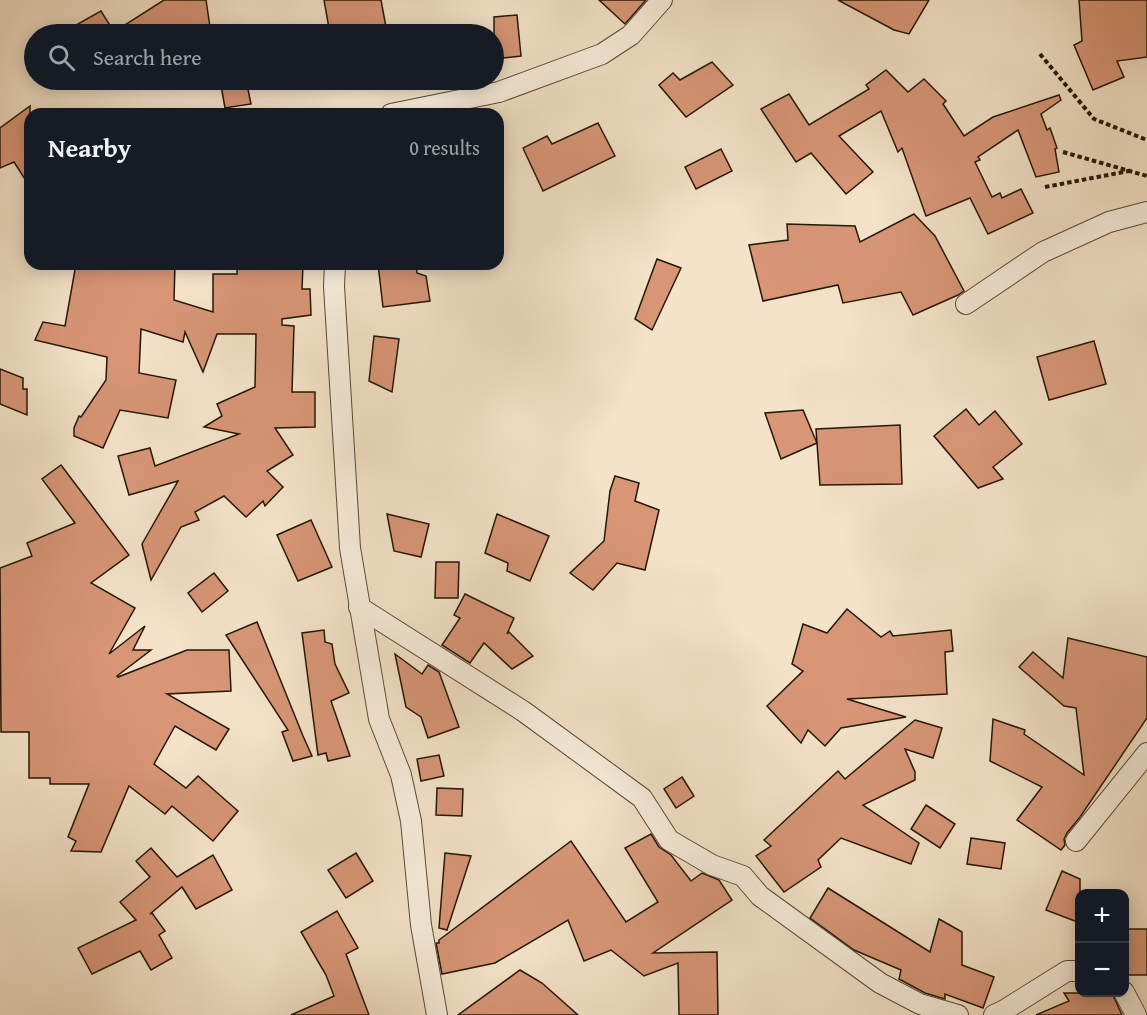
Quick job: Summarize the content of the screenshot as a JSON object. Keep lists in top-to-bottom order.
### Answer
{
  "page": {
    "search": "Search here",
    "heading": ["Nearby", "0 results"],
    "map_buttons": ["+", "−"]
  }
}
